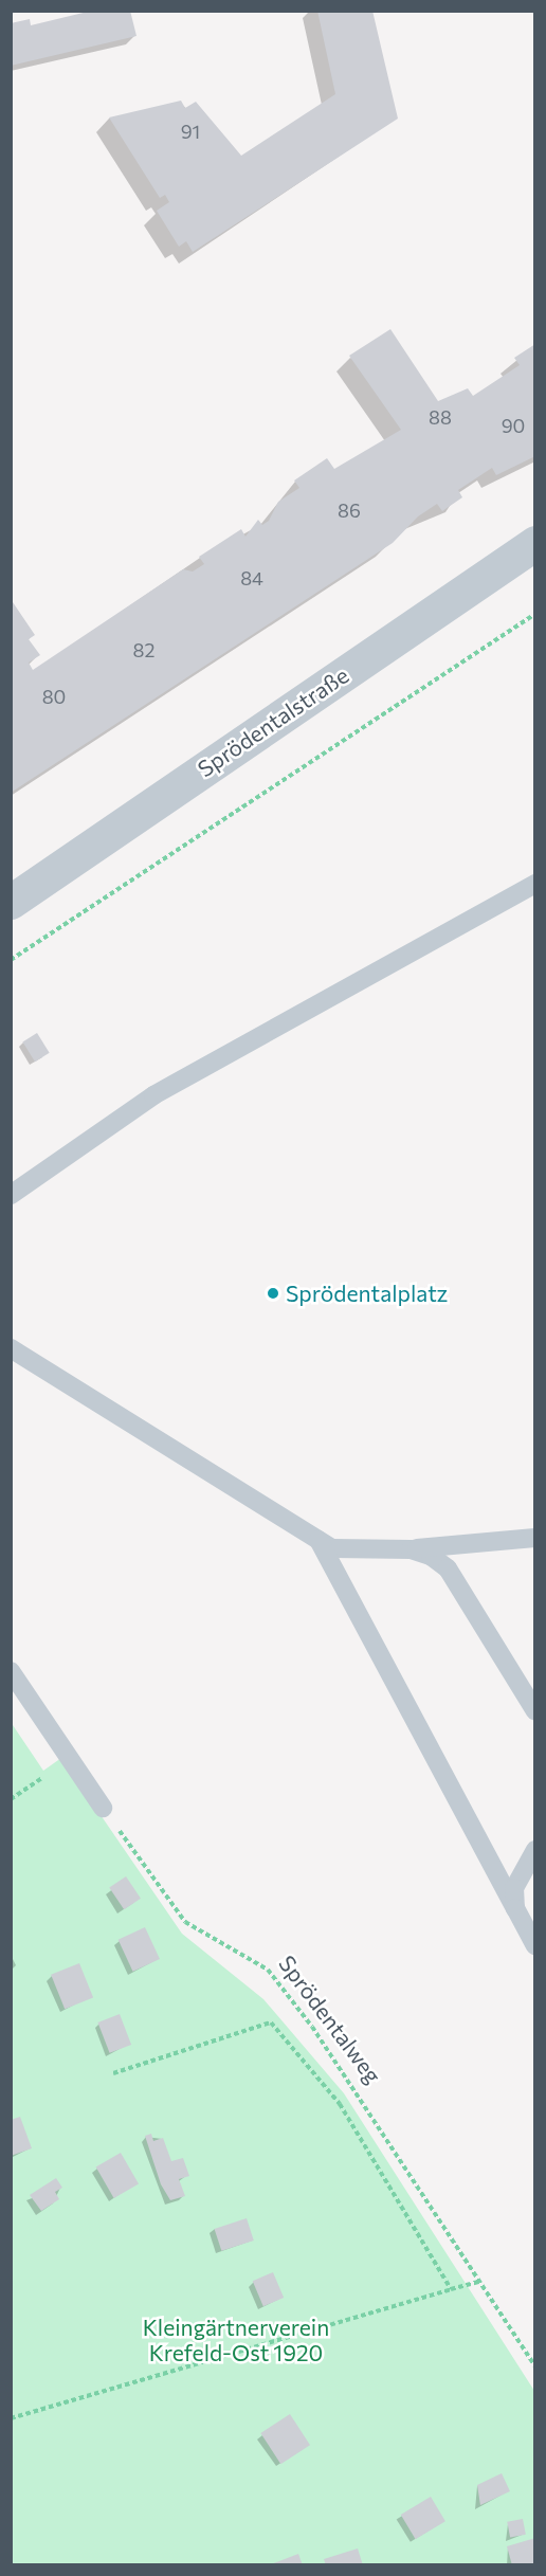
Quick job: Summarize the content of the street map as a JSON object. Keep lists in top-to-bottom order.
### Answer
{
  "streets": {
    "street": ["Sprödentalstraße"],
    "path": ["Sprödentalweg"]
  },
  "parks": ["Kleingärtnerverein Krefeld-Ost 1920"],
  "places": ["Sprödentalplatz"],
  "house_numbers": [
    "91",
    "88",
    "90",
    "86",
    "84",
    "82",
    "80"
  ]
}
